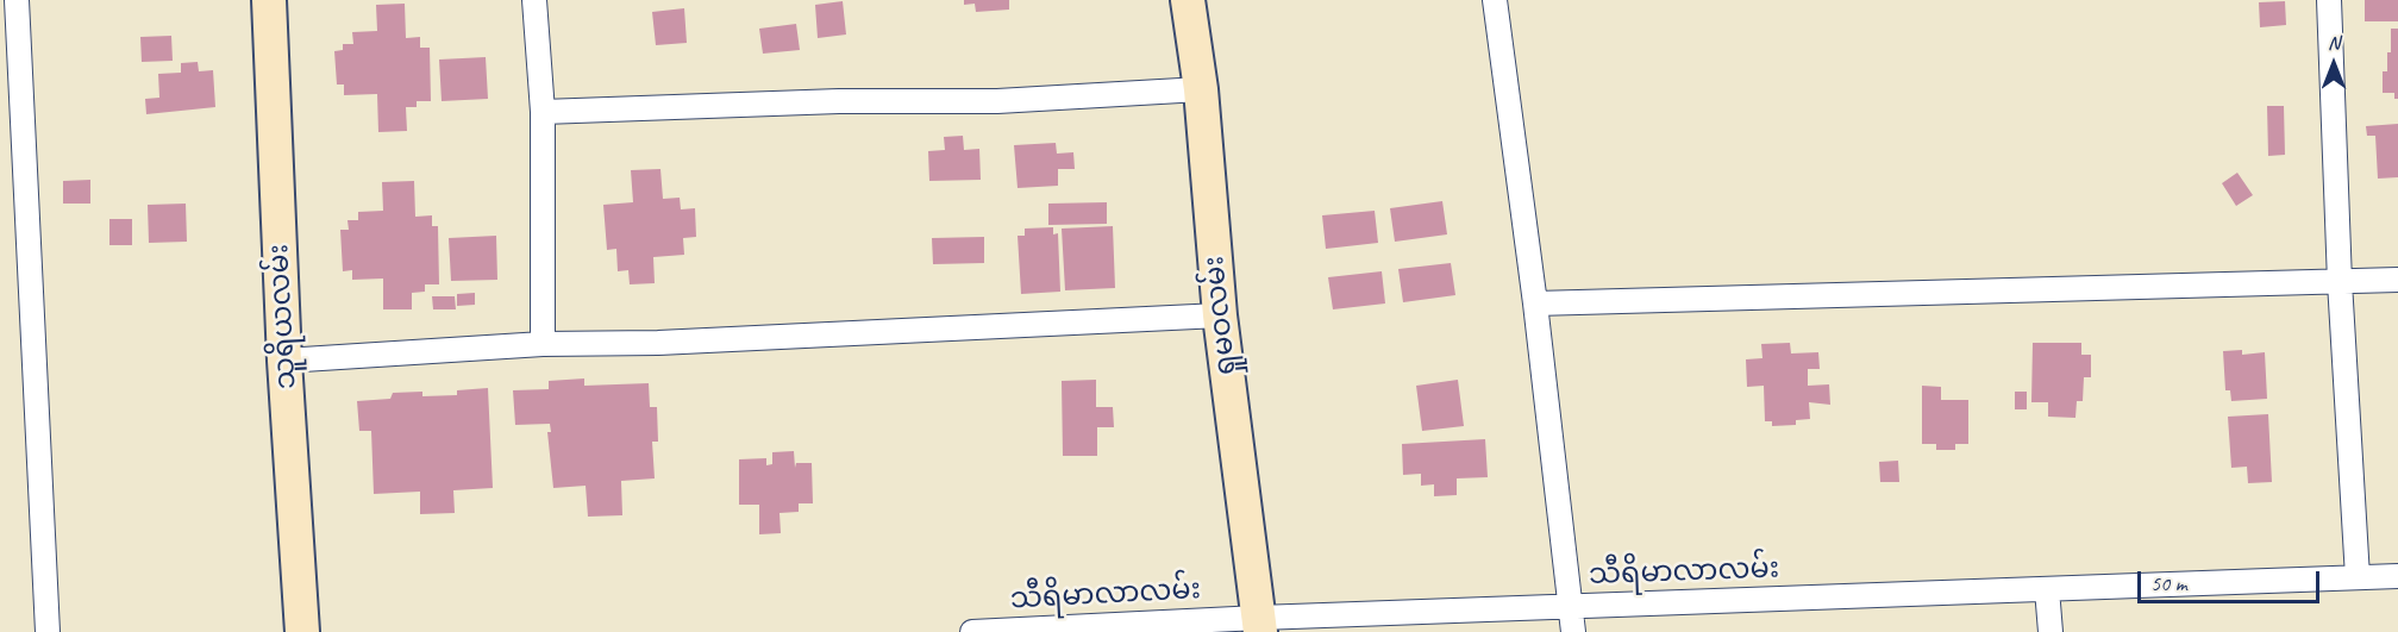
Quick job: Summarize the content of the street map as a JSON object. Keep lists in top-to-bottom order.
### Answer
{
  "streets": {
    "street": ["သူရိယလမ်း", "ရှုမဝလမ်း", "သီရိမာလာလမ်း"]
  },
  "crossings": [
    ["ရှုမဝလမ်း", "သီရိမာလာလမ်း"]
  ],
  "scale_bar": "50 m",
  "north": "top"
}
